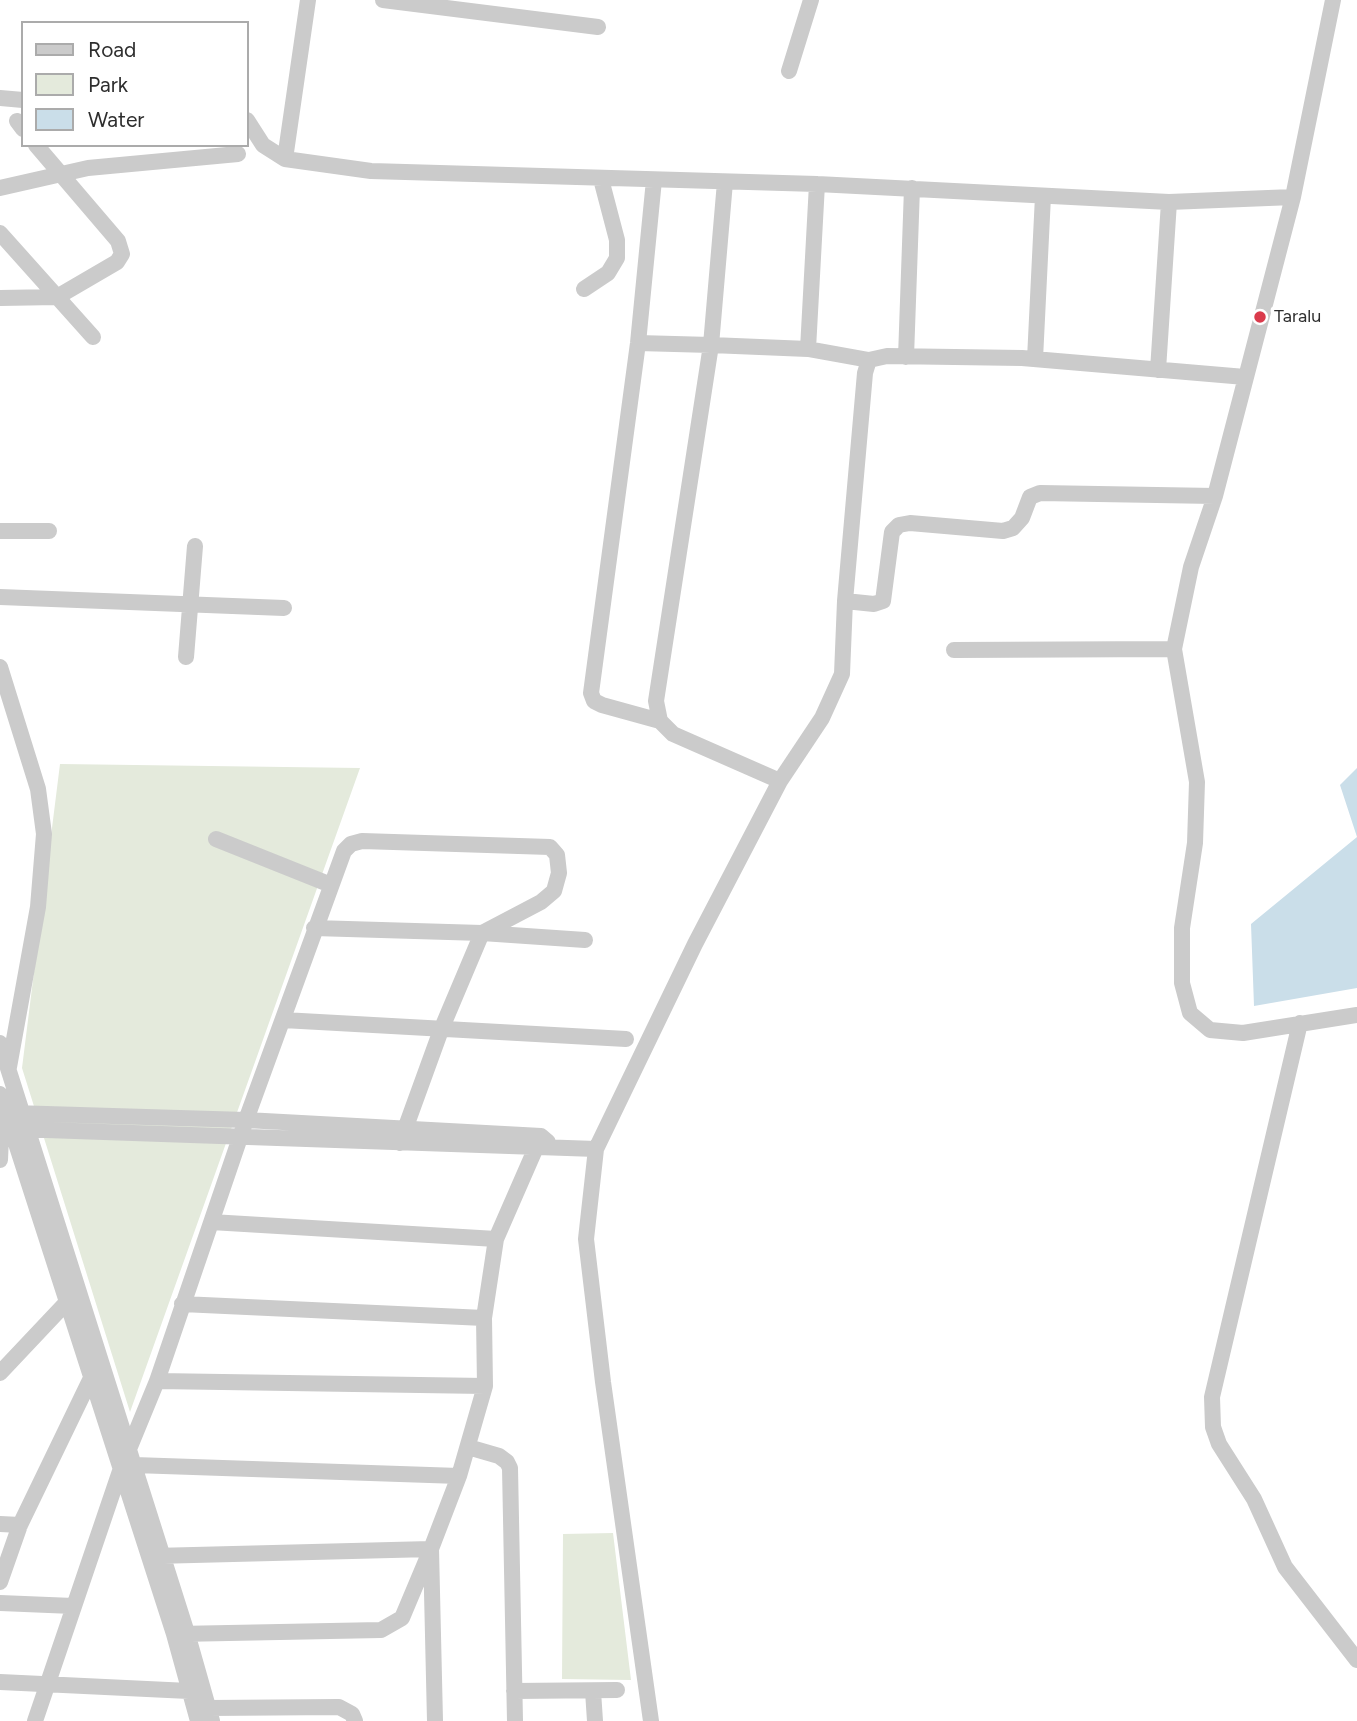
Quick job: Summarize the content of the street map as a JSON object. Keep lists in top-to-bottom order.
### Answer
{
  "places": ["Taralu"],
  "legend": ["Road", "Park", "Water"]
}
